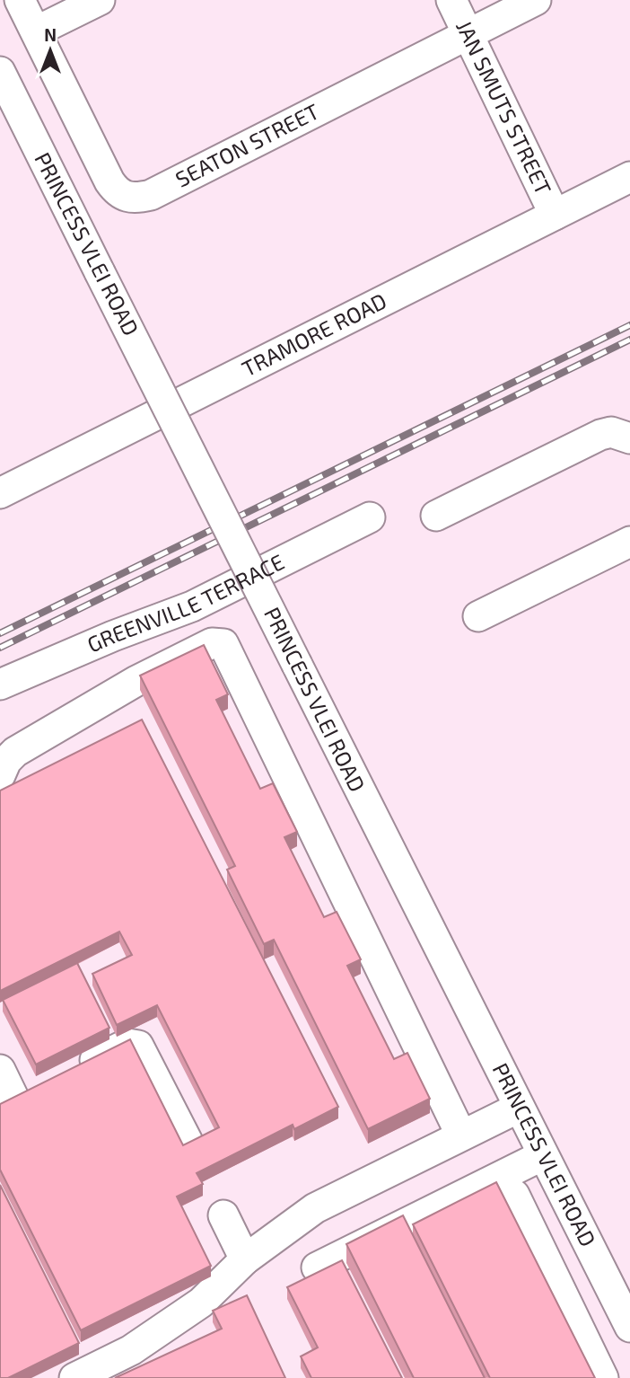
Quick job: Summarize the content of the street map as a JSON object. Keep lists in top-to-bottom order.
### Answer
{
  "streets": {
    "street": [
      "JAN SMUTS STREET",
      "SEATON STREET",
      "PRINCESS VLEI ROAD",
      "TRAMORE ROAD",
      "GREENVILLE TERRACE"
    ]
  },
  "crossings": [
    ["JAN SMUTS STREET", "SEATON STREET"],
    ["JAN SMUTS STREET", "TRAMORE ROAD"]
  ],
  "north": "top"
}
